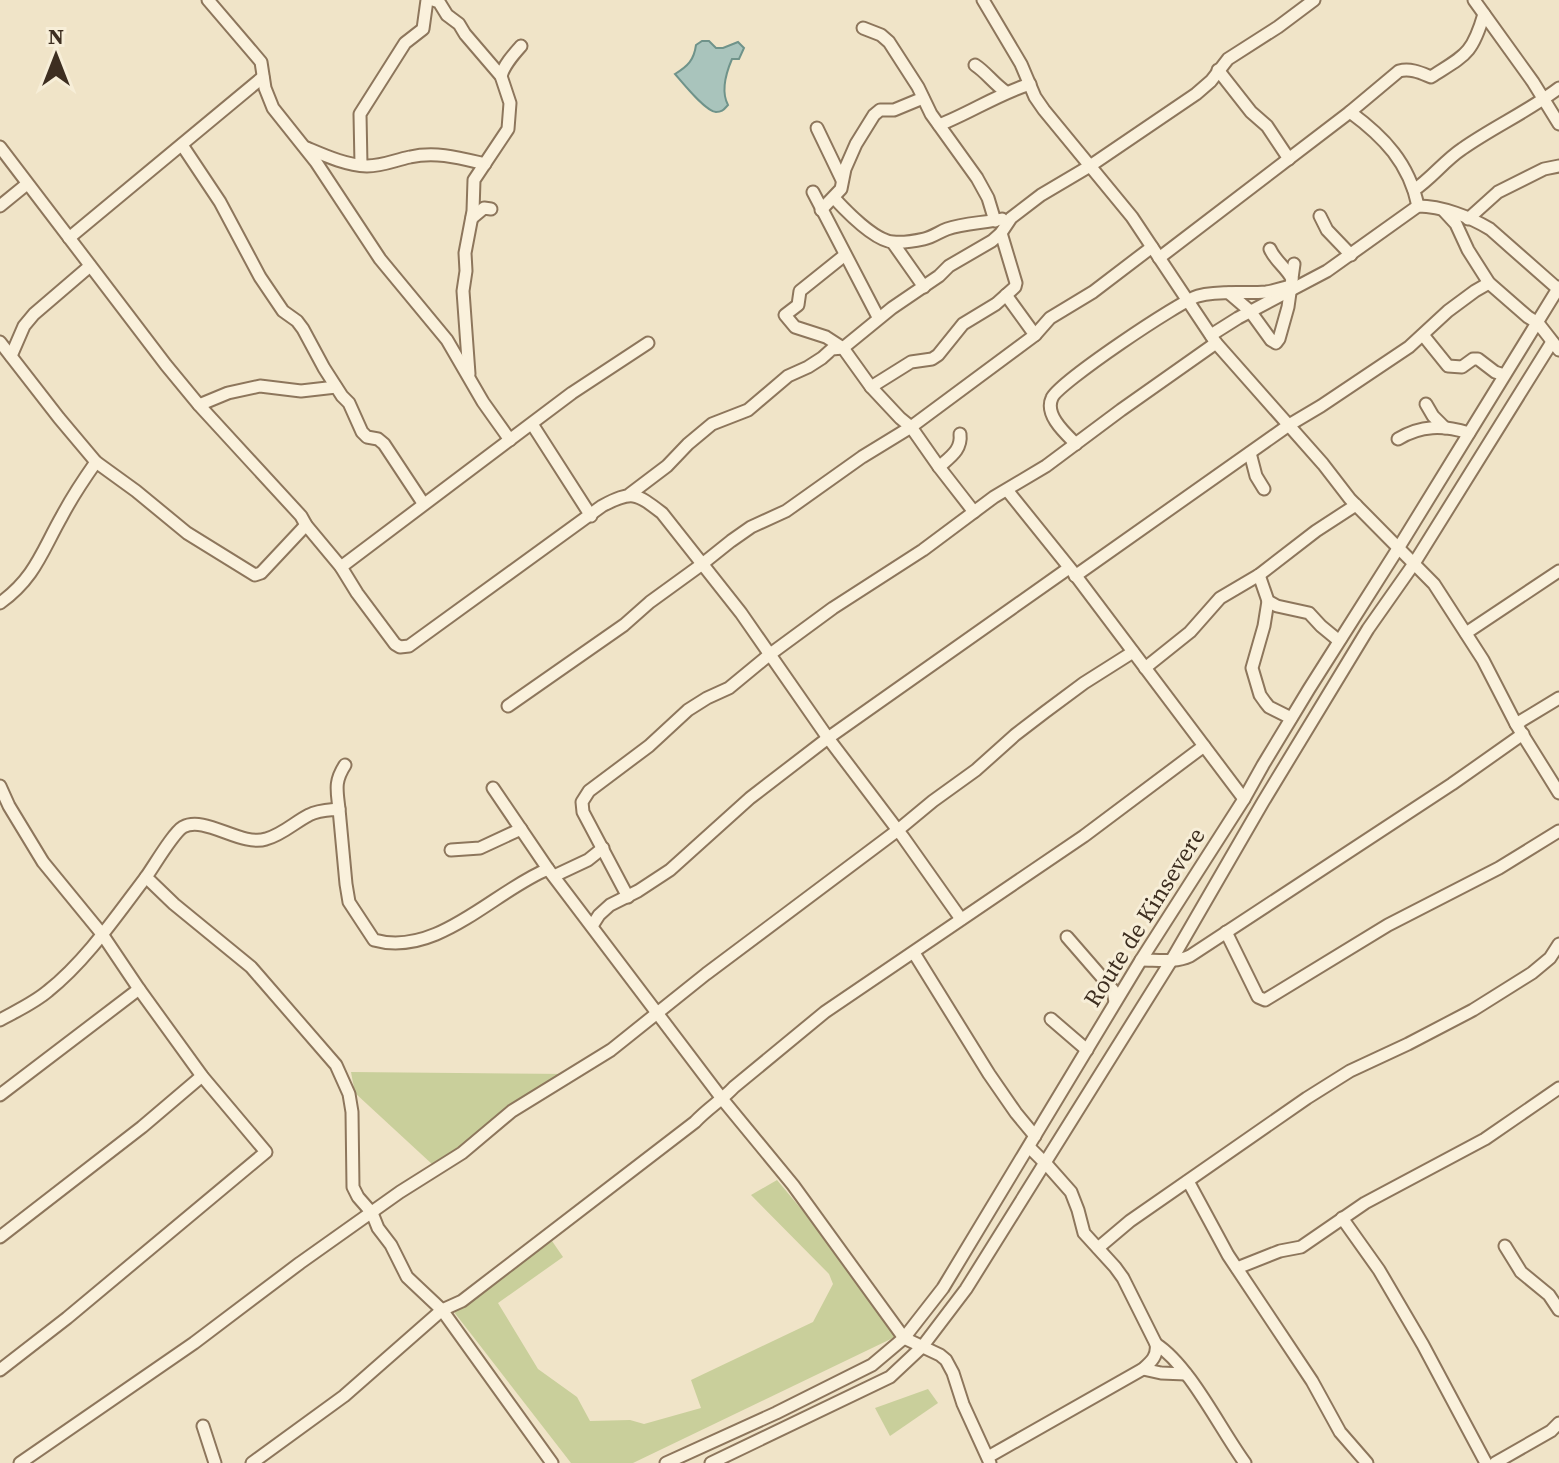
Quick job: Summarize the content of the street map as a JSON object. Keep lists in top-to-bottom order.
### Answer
{
  "streets": {
    "street": ["Route de Kinsevere"]
  },
  "north": "top"
}
